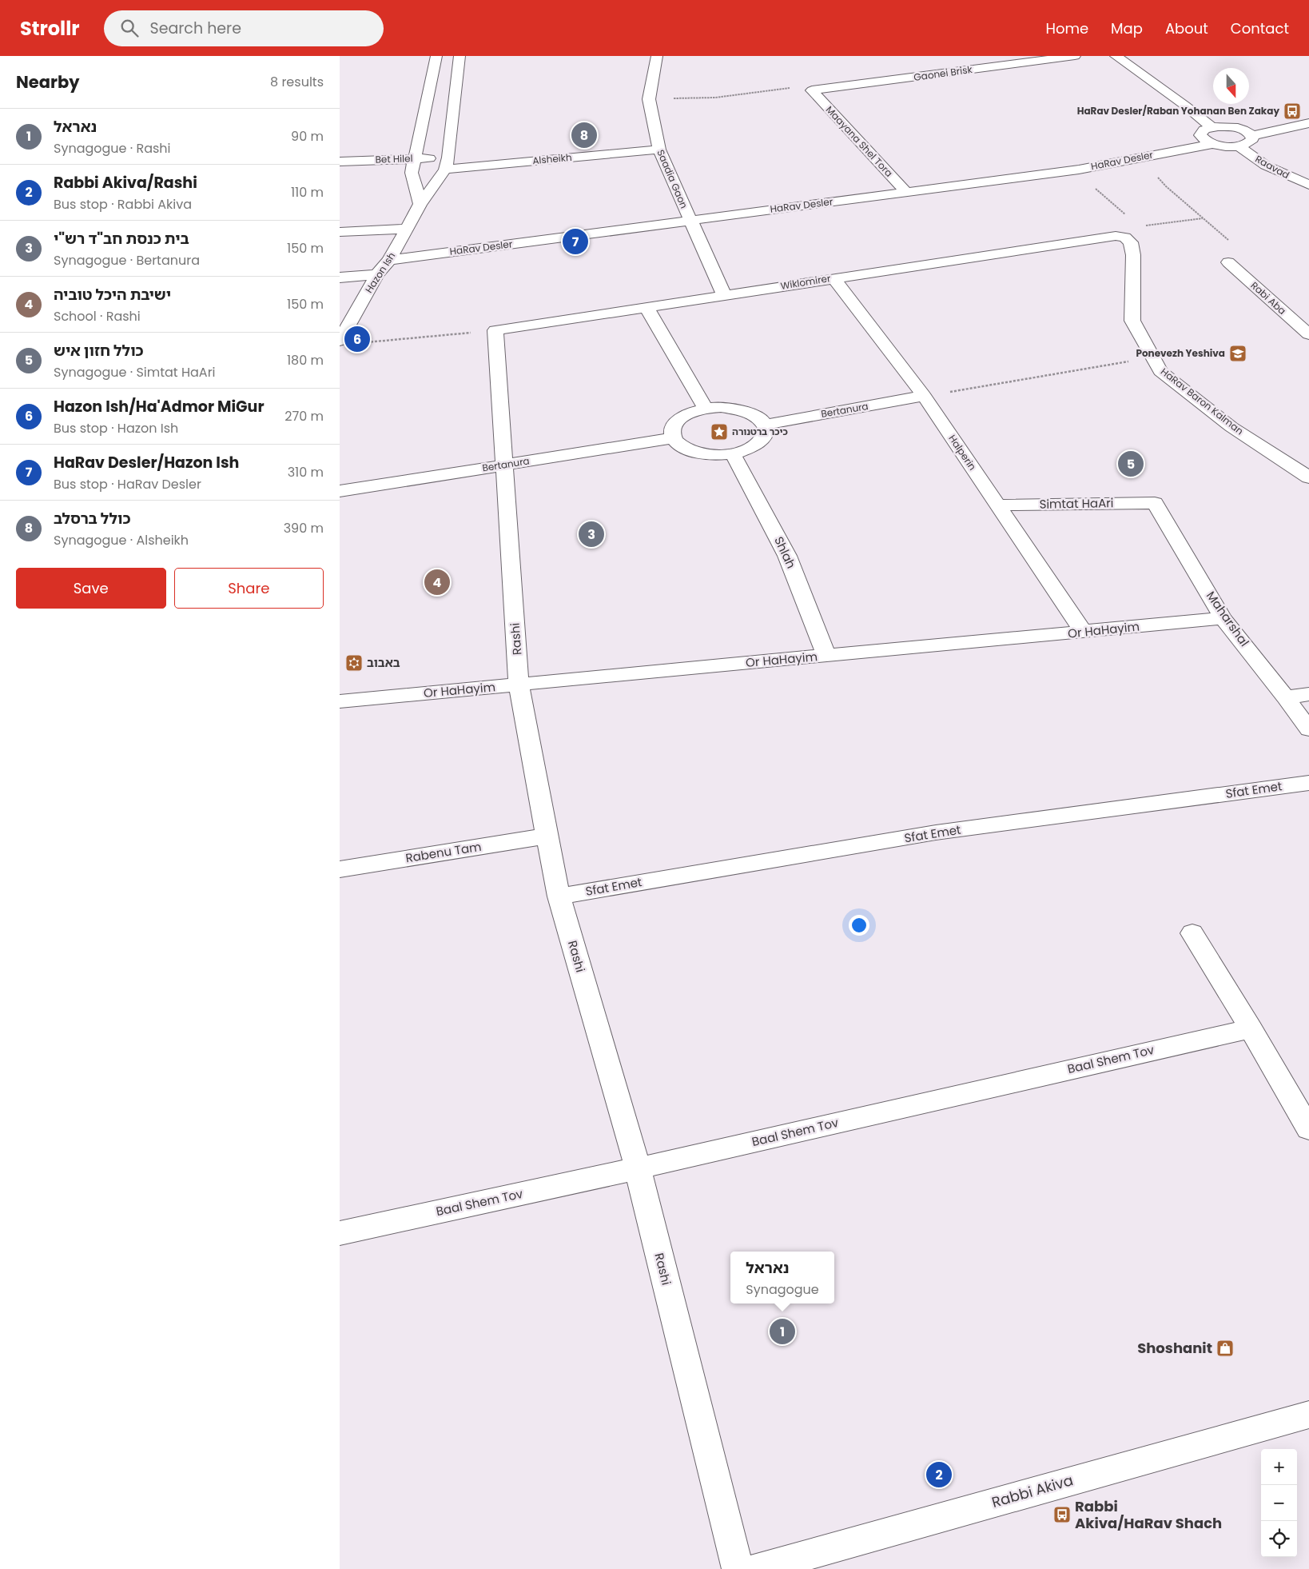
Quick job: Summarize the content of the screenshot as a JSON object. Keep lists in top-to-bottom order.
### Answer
{
  "streets": {
    "street": [
      "Gaonei Brisk",
      "Maayana Shel Tora",
      "Bet Hilel",
      "Alsheikh",
      "HaRav Desler",
      "Raavad",
      "Saadia Gaon",
      "Hazon Ish",
      "Wiklomirer",
      "Rabi Aba",
      "HaRav Baron Kalman",
      "Bertanura",
      "Halperin",
      "Simtat HaAri",
      "Shlah",
      "Maharshal",
      "Or HaHayim",
      "Rashi",
      "Sfat Emet",
      "Rabenu Tam",
      "Baal Shem Tov",
      "Rabbi Akiva"
    ]
  },
  "crossings": [
    ["Gaonei Brisk", "Maayana Shel Tora"],
    ["Maayana Shel Tora", "HaRav Desler"],
    ["Bet Hilel", "Alsheikh"],
    ["Bet Hilel", "Hazon Ish"],
    ["Alsheikh", "Saadia Gaon"],
    ["Alsheikh", "Hazon Ish"],
    ["HaRav Desler", "Raavad"],
    ["HaRav Desler", "Saadia Gaon"],
    ["HaRav Desler", "Hazon Ish"],
    ["Saadia Gaon", "Wiklomirer"],
    ["Wiklomirer", "HaRav Baron Kalman"],
    ["Wiklomirer", "Halperin"],
    ["Wiklomirer", "Rashi"],
    ["Bertanura", "Halperin"],
    ["Bertanura", "Rashi"],
    ["Halperin", "Simtat HaAri"],
    ["Halperin", "Or HaHayim"],
    ["Simtat HaAri", "Maharshal"],
    ["Shlah", "Or HaHayim"],
    ["Maharshal", "Or HaHayim"],
    ["Or HaHayim", "Rashi"],
    ["Rashi", "Sfat Emet"],
    ["Rashi", "Rabenu Tam"],
    ["Rashi", "Baal Shem Tov"]
  ],
  "places": {
    "bus stop": ["HaRav Desler/Raban Yohanan Ben Zakay", "Rabbi Akiva/HaRav Shach"],
    "school or university": ["Ponevezh Yeshiva"],
    "place": ["כיכר ברטנורה"],
    "synagogue": ["באבוב"],
    "shop": ["Shoshanit"]
  },
  "north": "bottom",
  "page": {
    "header": "Strollr",
    "search": "Search here",
    "nav": [
      "Home",
      "Map",
      "About",
      "Contact"
    ],
    "heading": ["Nearby", "8 results"],
    "list": [
      {
        "mark": "1",
        "name": "נאראל",
        "note": "Synagogue · Rashi",
        "value": "90 m"
      },
      {
        "mark": "2",
        "name": "Rabbi Akiva/Rashi",
        "note": "Bus stop · Rabbi Akiva",
        "value": "110 m"
      },
      {
        "mark": "3",
        "name": "בית כנסת חב\"ד רש\"י",
        "note": "Synagogue · Bertanura",
        "value": "150 m"
      },
      {
        "mark": "4",
        "name": "ישיבת היכל טוביה",
        "note": "School · Rashi",
        "value": "150 m"
      },
      {
        "mark": "5",
        "name": "כולל חזון איש",
        "note": "Synagogue · Simtat HaAri",
        "value": "180 m"
      },
      {
        "mark": "6",
        "name": "Hazon Ish/Ha'Admor MiGur",
        "note": "Bus stop · Hazon Ish",
        "value": "270 m"
      },
      {
        "mark": "7",
        "name": "HaRav Desler/Hazon Ish",
        "note": "Bus stop · HaRav Desler",
        "value": "310 m"
      },
      {
        "mark": "8",
        "name": "כולל ברסלב",
        "note": "Synagogue · Alsheikh",
        "value": "390 m"
      }
    ],
    "pins": [
      "8",
      "7",
      "6",
      "5",
      "3",
      "4",
      "1",
      "2"
    ],
    "buttons": ["Save", "Share"],
    "popup": ["נאראל", "Synagogue"],
    "map_buttons": ["+", "−"]
  }
}
